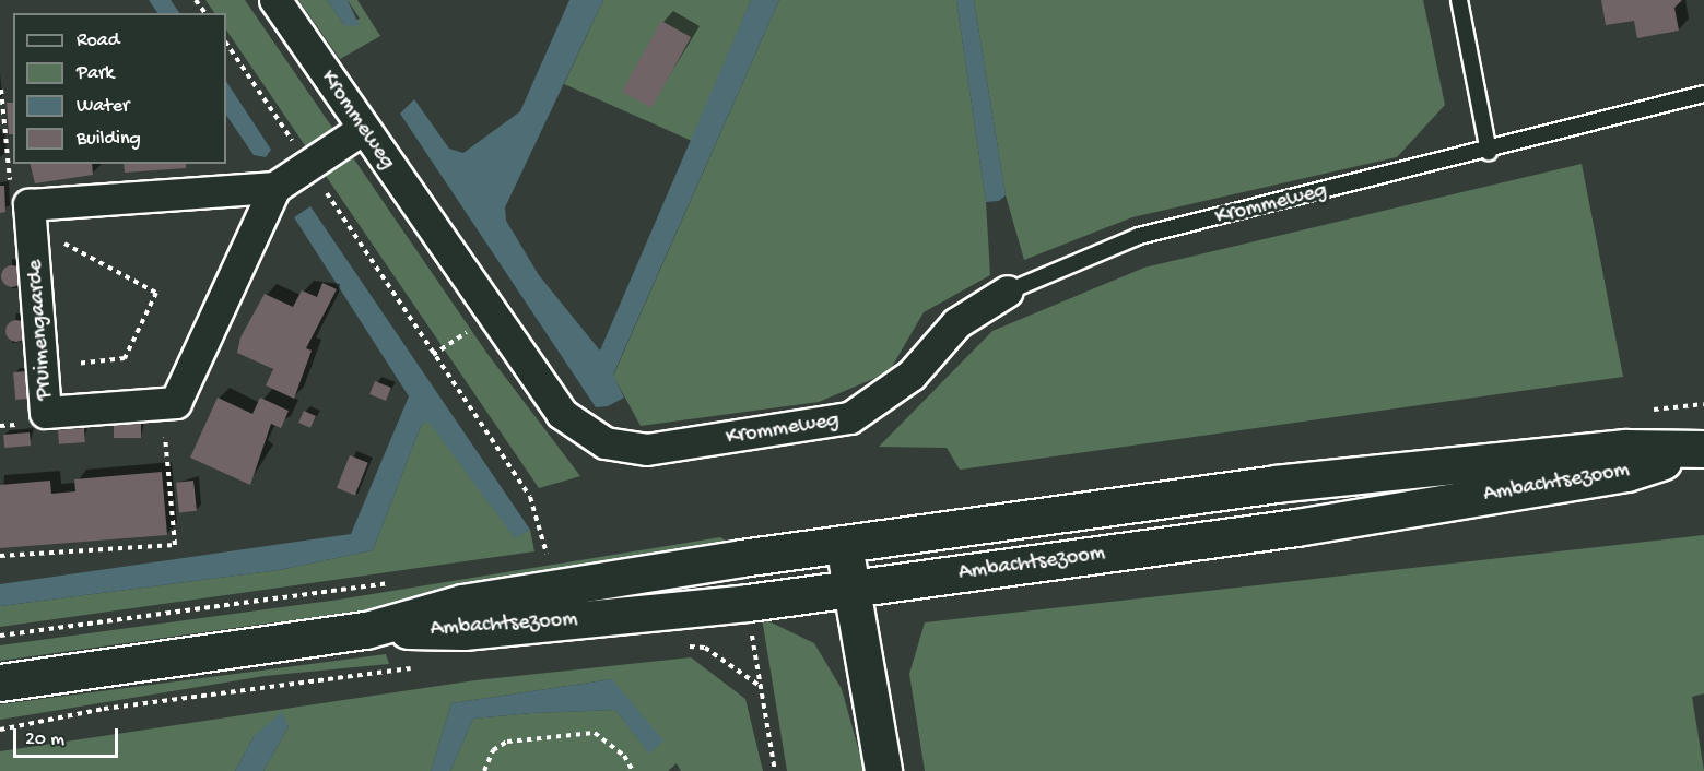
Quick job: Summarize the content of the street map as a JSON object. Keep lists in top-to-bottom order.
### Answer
{
  "streets": {
    "street": ["Krommeweg", "Pruimengaarde", "Ambachtsezoom"]
  },
  "crossings": [
    ["Krommeweg", "Pruimengaarde"]
  ],
  "legend": [
    "Road",
    "Park",
    "Water",
    "Building"
  ],
  "scale_bar": "20 m"
}
